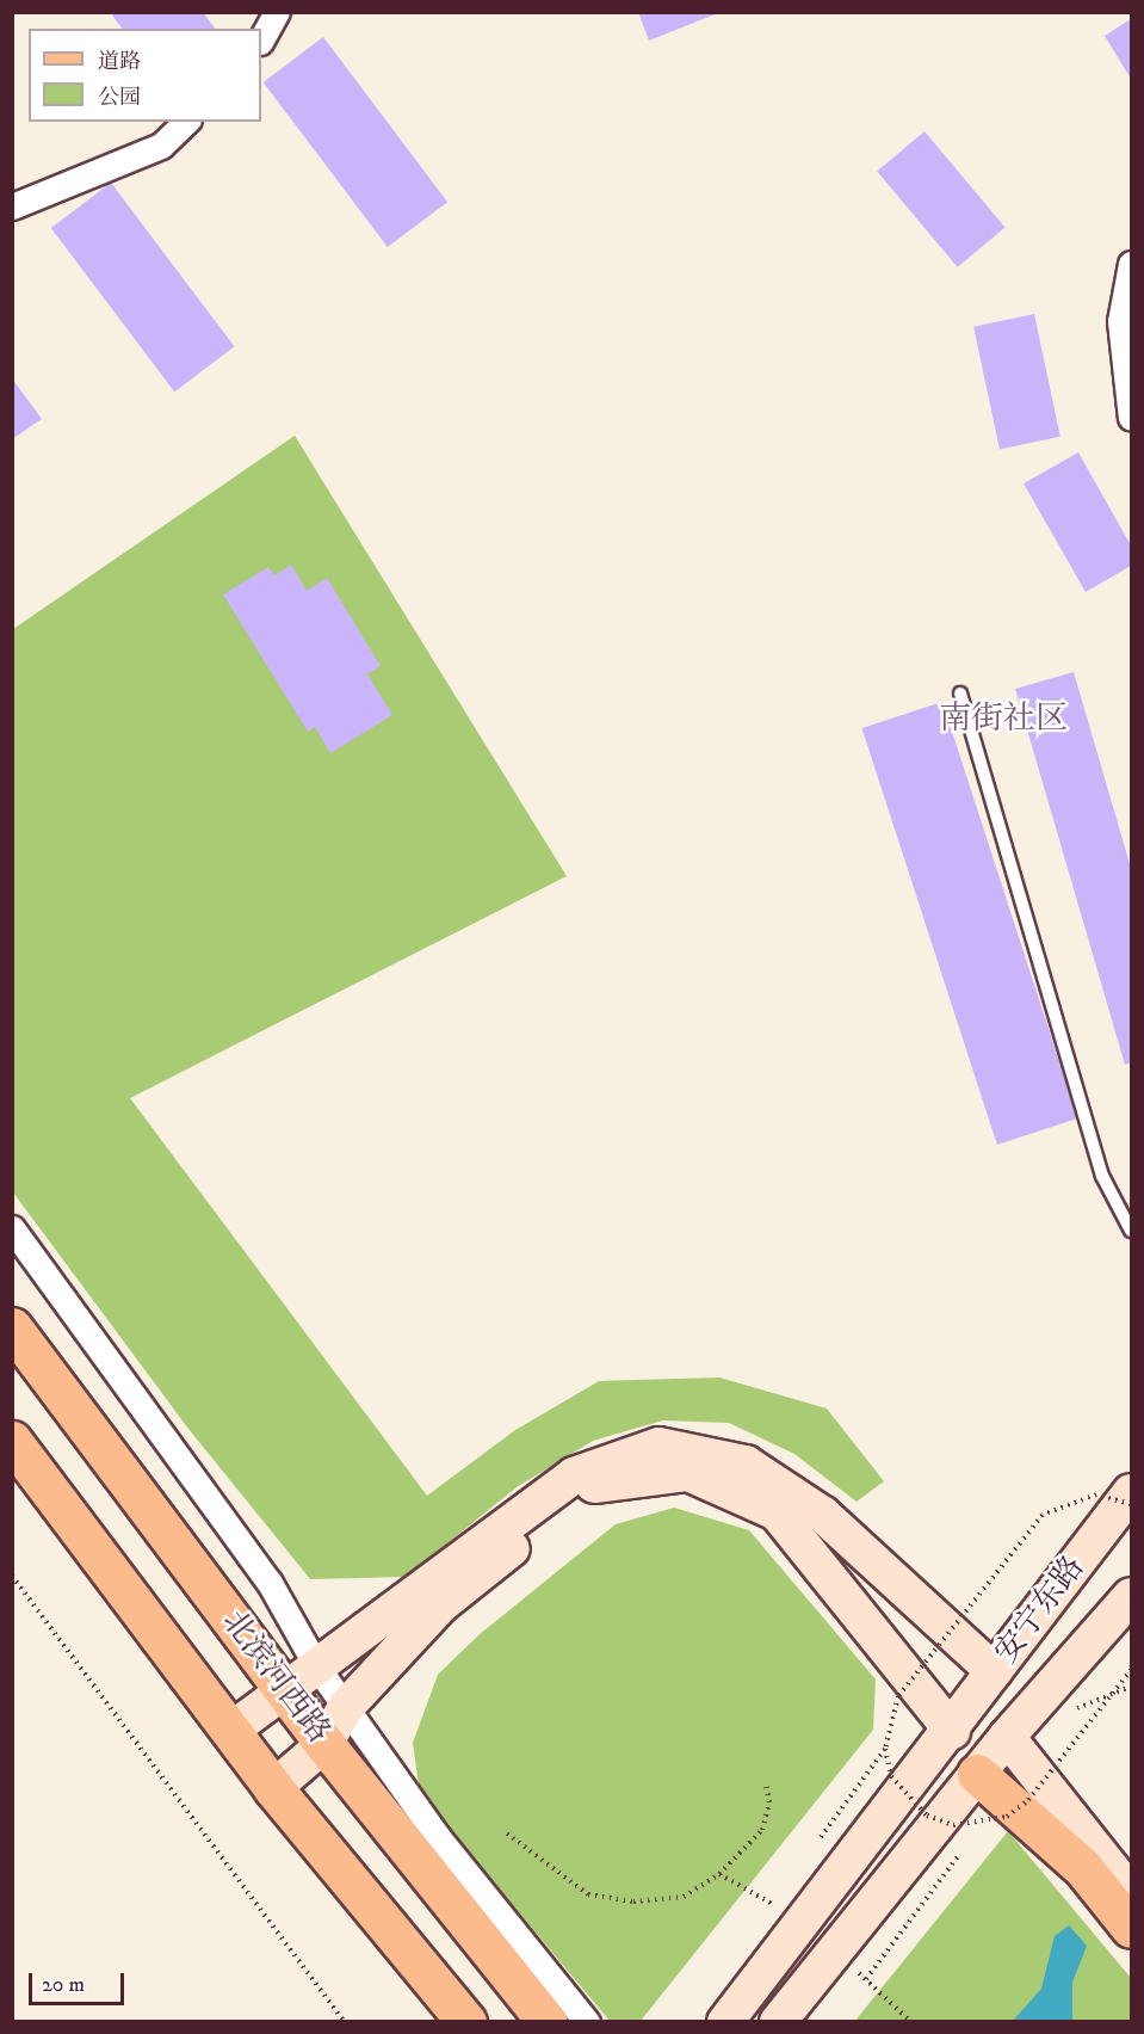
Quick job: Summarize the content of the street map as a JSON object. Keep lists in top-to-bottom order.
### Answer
{
  "streets": {
    "main road": ["安宁东路", "北滨河西路"]
  },
  "districts": ["南街社区"],
  "legend": ["道路", "公园"],
  "scale_bar": "20 m"
}
